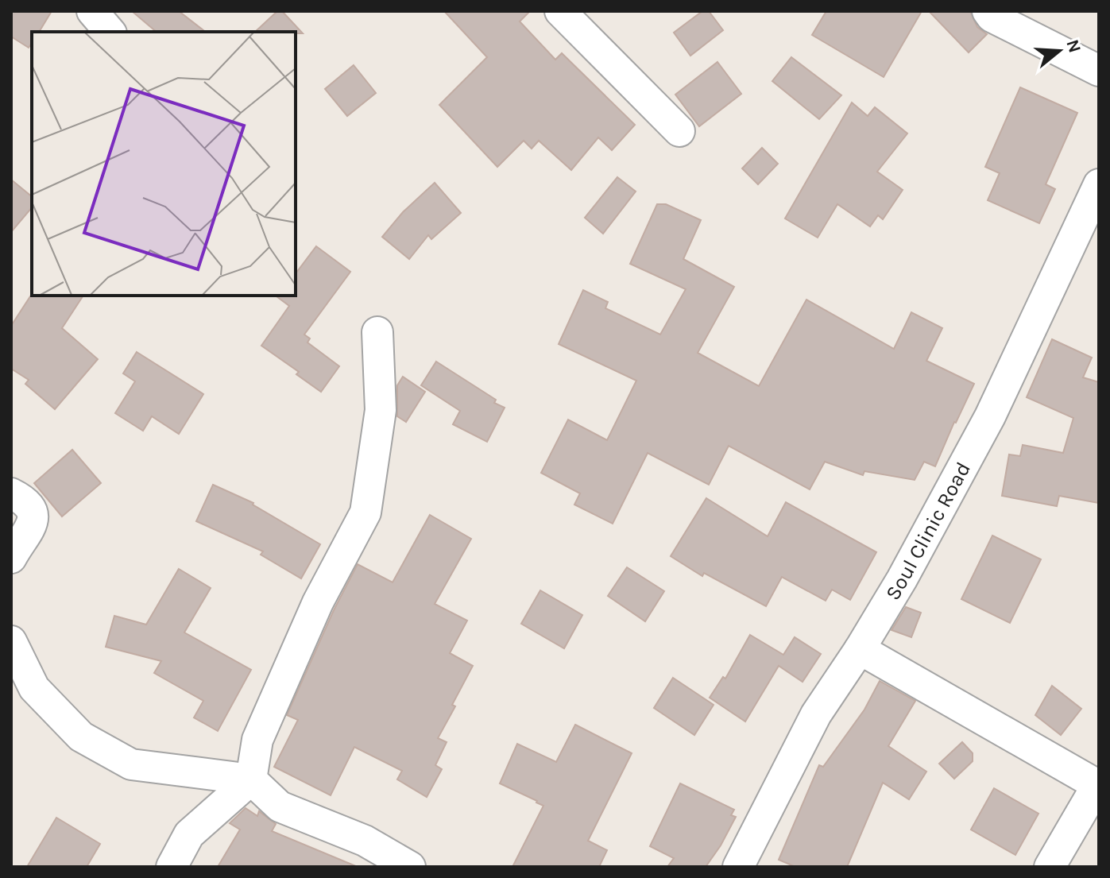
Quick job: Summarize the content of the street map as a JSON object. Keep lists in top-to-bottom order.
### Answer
{
  "streets": {
    "street": ["Soul Clinic Road"]
  },
  "north": "right"
}
